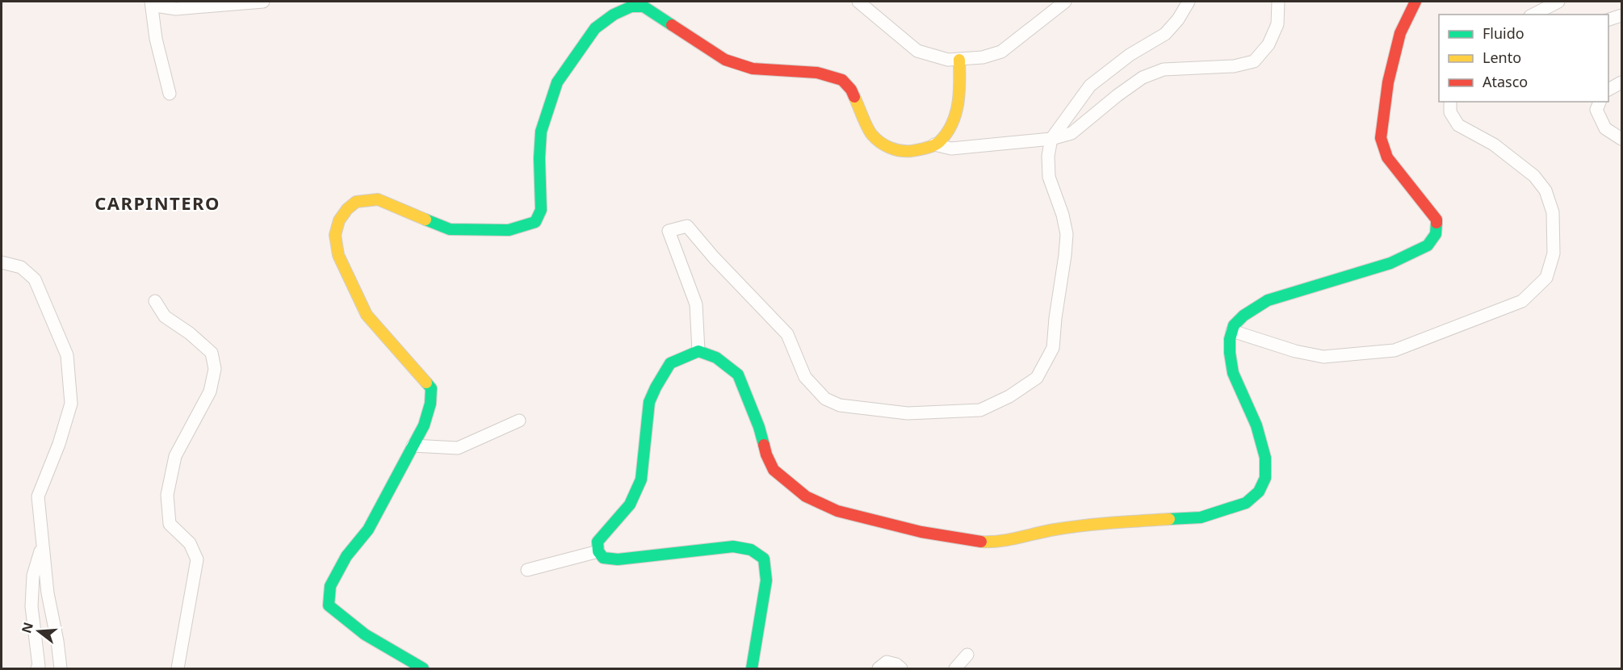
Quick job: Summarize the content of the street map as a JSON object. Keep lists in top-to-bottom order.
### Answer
{
  "districts": ["CARPINTERO"],
  "legend": ["Fluido", "Lento", "Atasco"],
  "north": "left"
}
